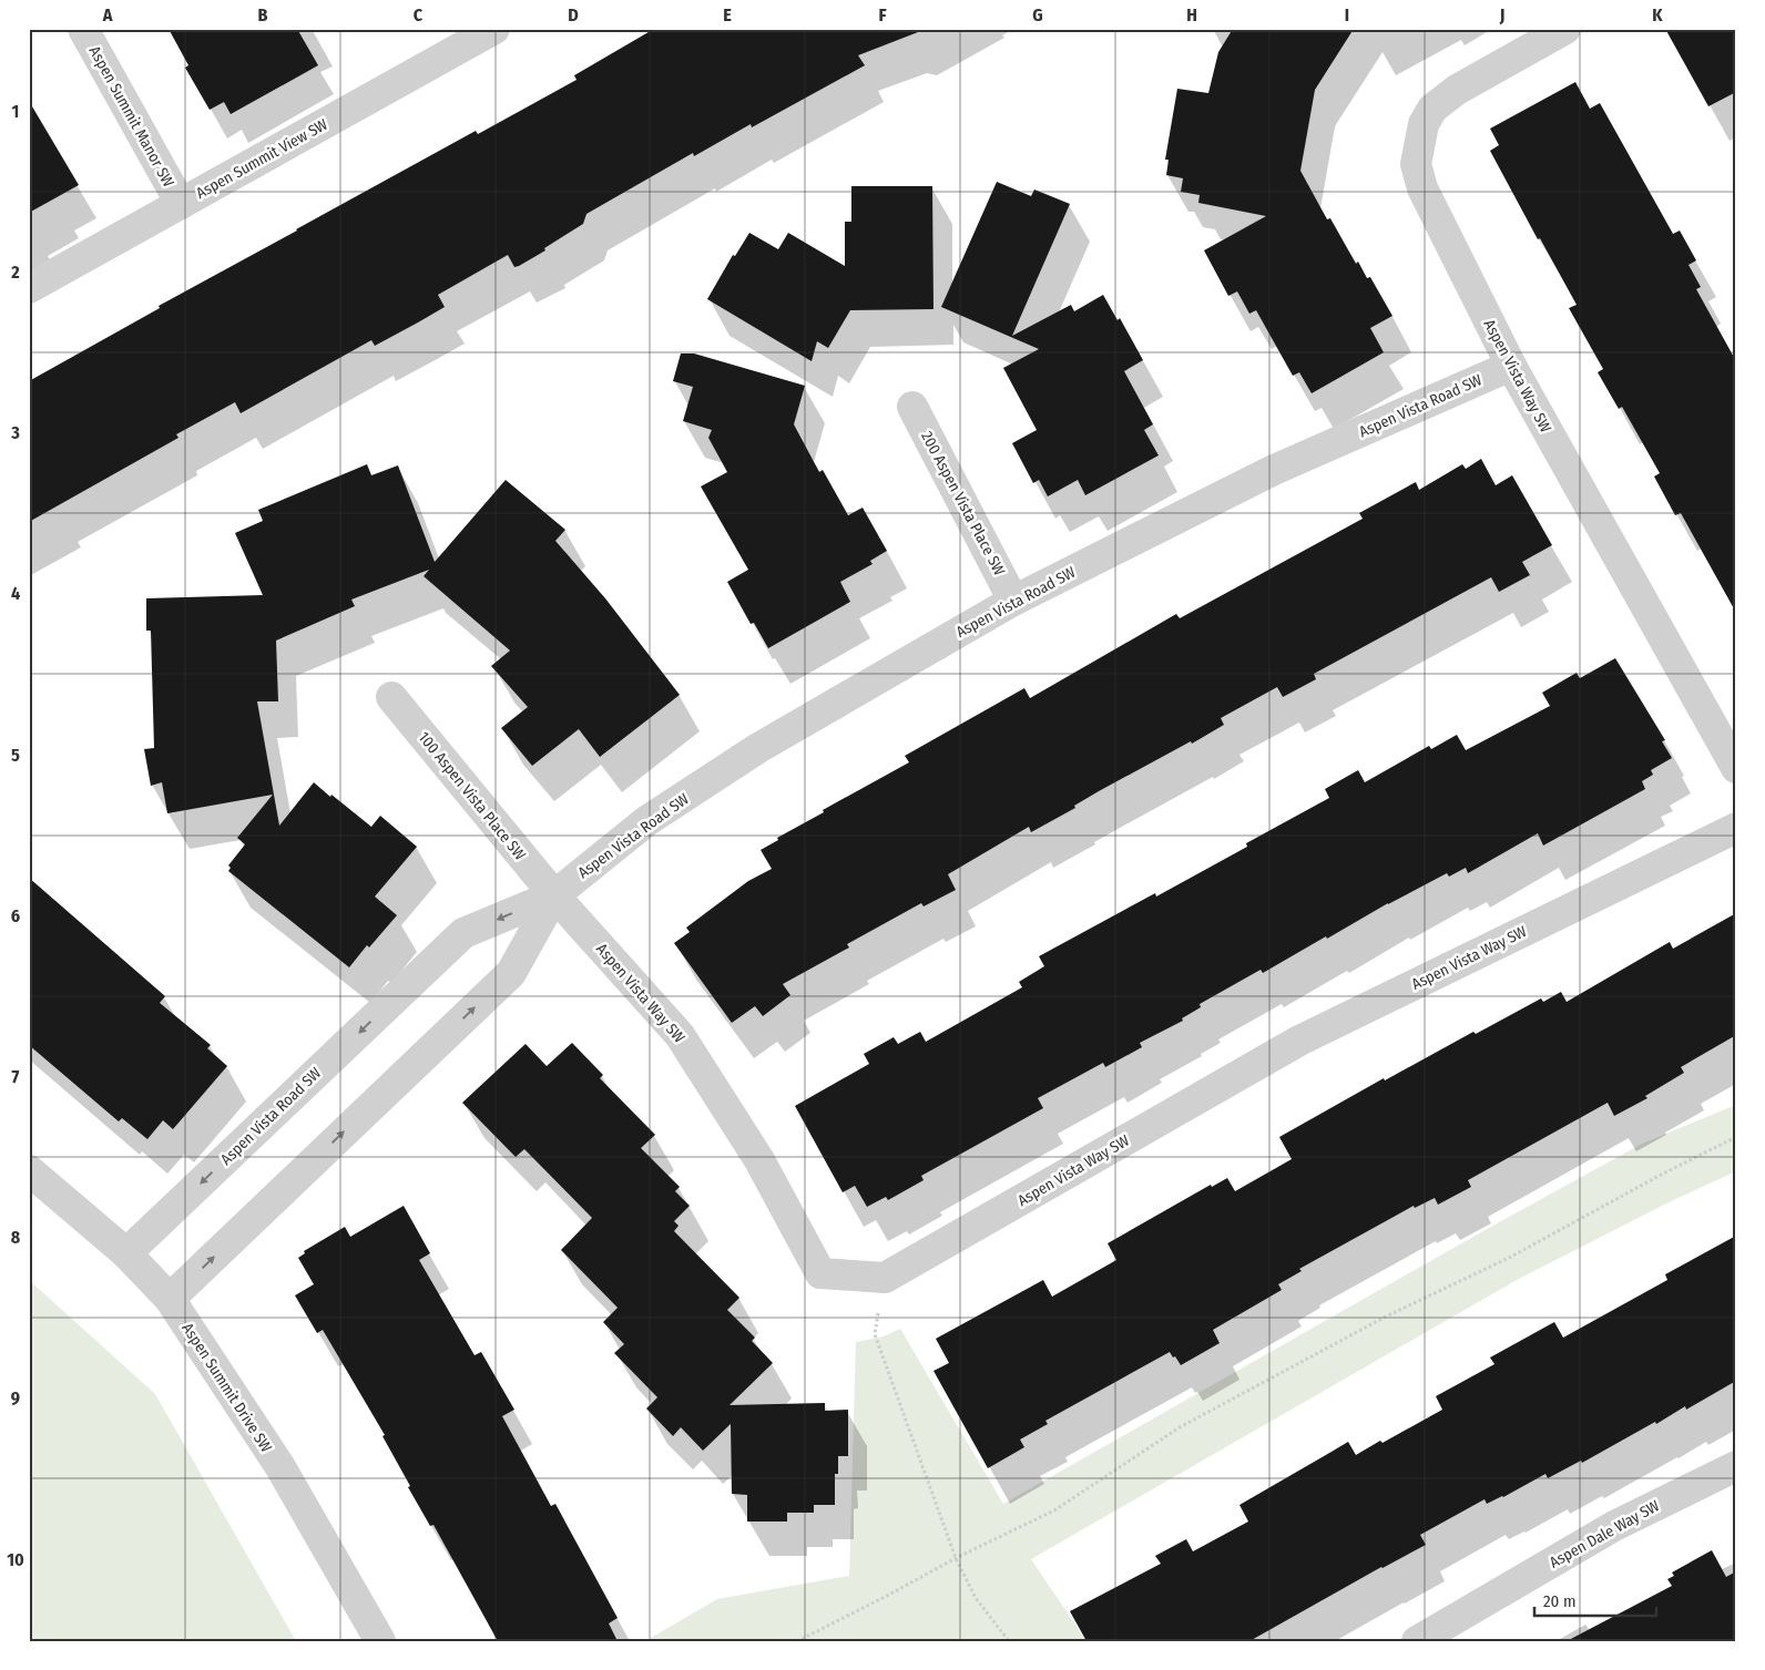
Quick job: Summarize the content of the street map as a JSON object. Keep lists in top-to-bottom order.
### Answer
{
  "streets": {
    "street": [
      "Aspen Summit Manor SW",
      "Aspen Summit View SW",
      "Aspen Vista Way SW",
      "Aspen Vista Road SW",
      "200 Aspen Vista Place SW",
      "100 Aspen Vista Place SW",
      "Aspen Summit Drive SW",
      "Aspen Dale Way SW"
    ]
  },
  "crossings": [
    ["Aspen Summit Manor SW", "Aspen Summit View SW"],
    ["Aspen Vista Way SW", "Aspen Vista Road SW"],
    ["Aspen Vista Way SW", "100 Aspen Vista Place SW"],
    ["Aspen Vista Road SW", "200 Aspen Vista Place SW"],
    ["Aspen Vista Road SW", "100 Aspen Vista Place SW"],
    ["Aspen Vista Road SW", "Aspen Summit Drive SW"]
  ],
  "scale_bar": "20 m",
  "grid": {
    "columns": [
      "A",
      "B",
      "C",
      "D",
      "E",
      "F",
      "G",
      "H",
      "I",
      "J",
      "K"
    ],
    "rows": [
      "1",
      "2",
      "3",
      "4",
      "5",
      "6",
      "7",
      "8",
      "9",
      "10"
    ]
  }
}
